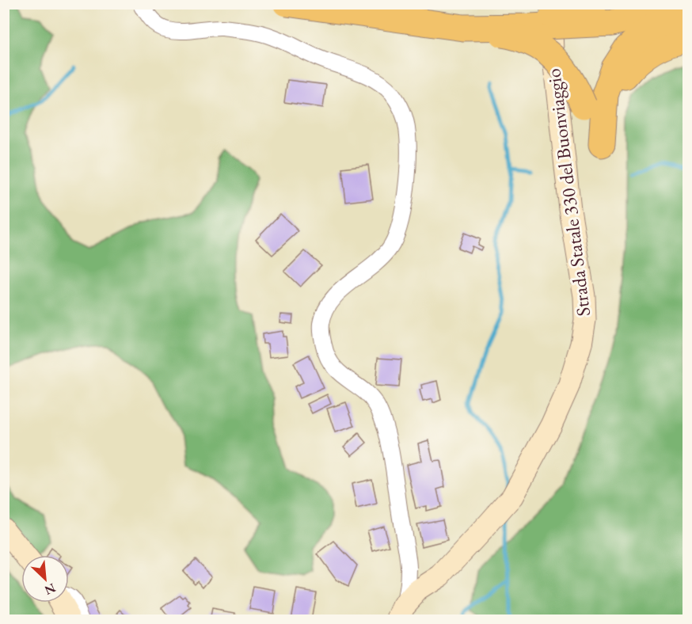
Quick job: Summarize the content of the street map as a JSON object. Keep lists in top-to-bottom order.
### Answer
{
  "streets": {
    "main road": ["Strada Statale 330 del Buonviaggio"]
  },
  "north": "bottom right"
}
